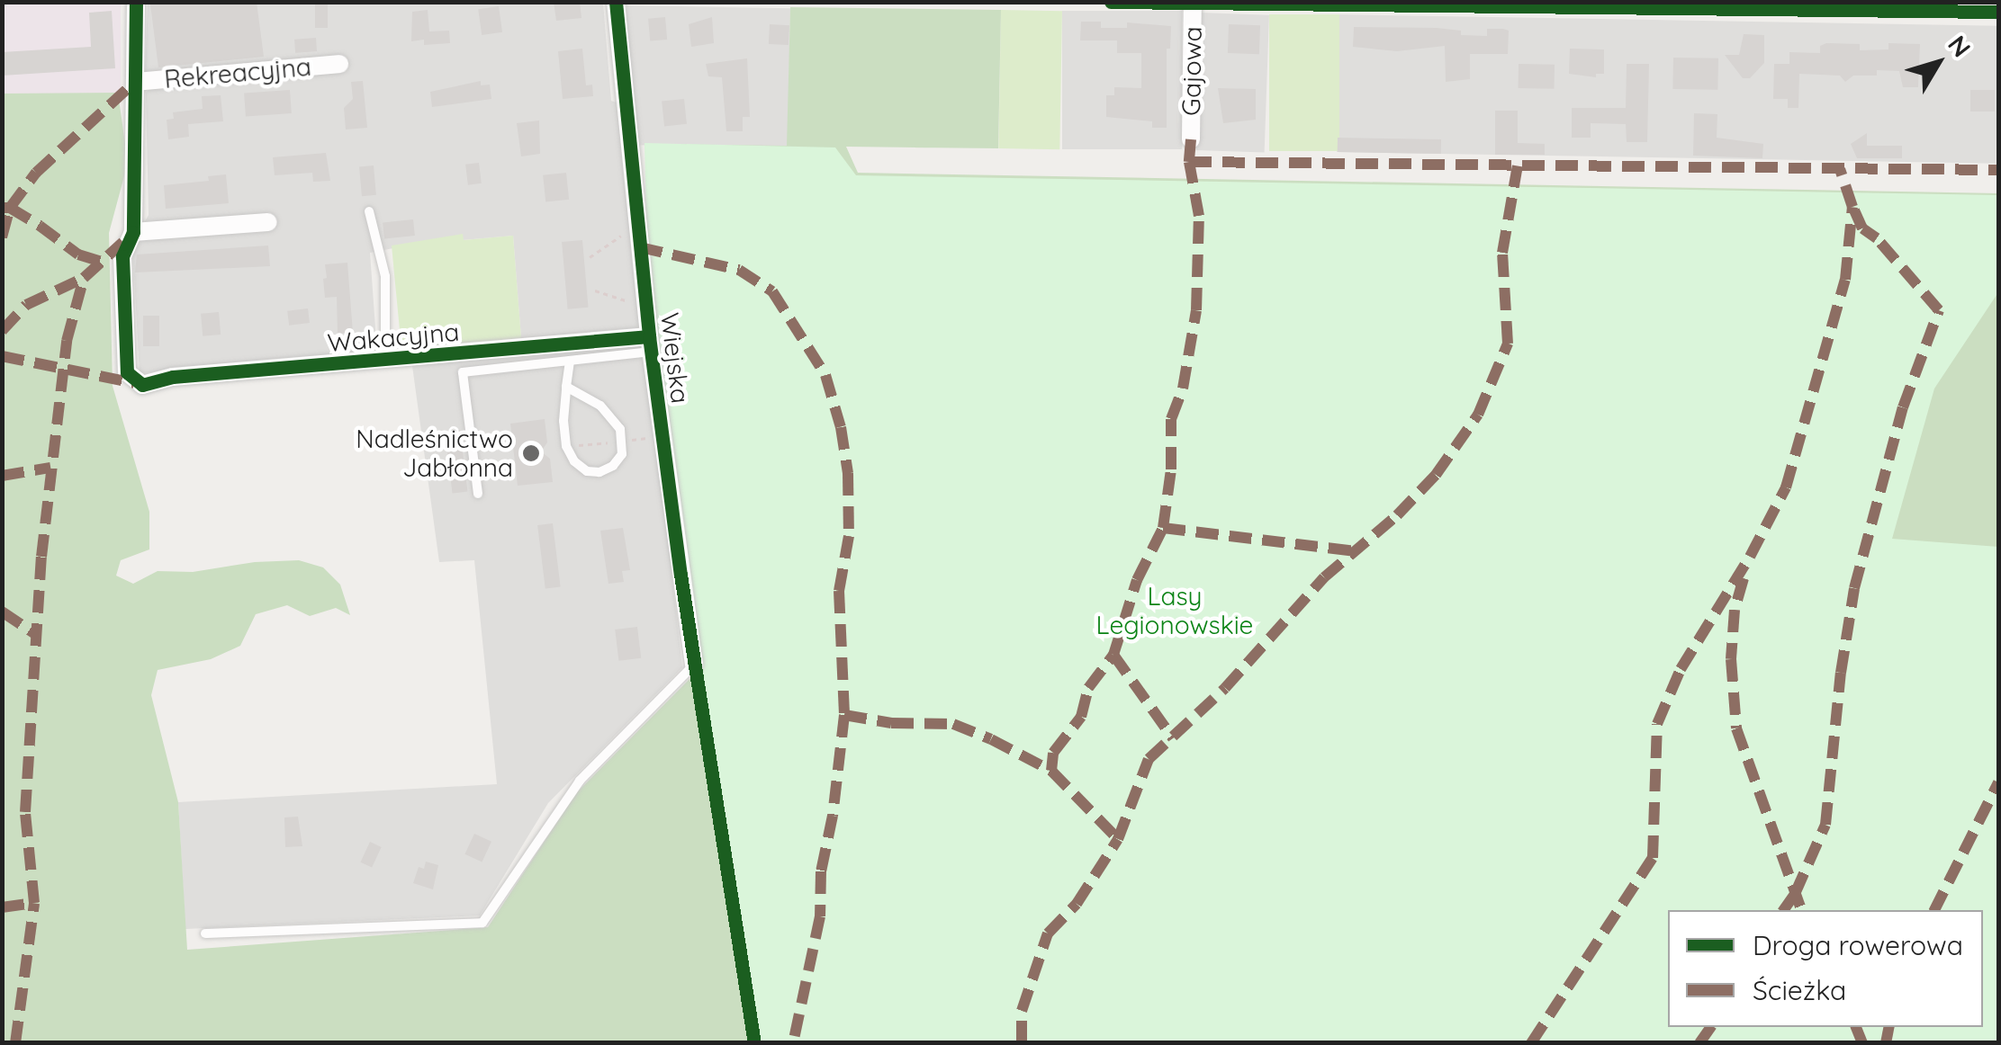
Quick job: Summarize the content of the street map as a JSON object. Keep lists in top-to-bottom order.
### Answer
{
  "streets": {
    "street": [
      "Gajowa",
      "Rekreacyjna",
      "Wakacyjna",
      "Wiejska"
    ]
  },
  "crossings": [
    ["Wakacyjna", "Wiejska"]
  ],
  "parks": ["Lasy Legionowskie"],
  "places": ["Nadleśnictwo Jabłonna"],
  "legend": ["Droga rowerowa", "Ścieżka"],
  "north": "top right"
}
